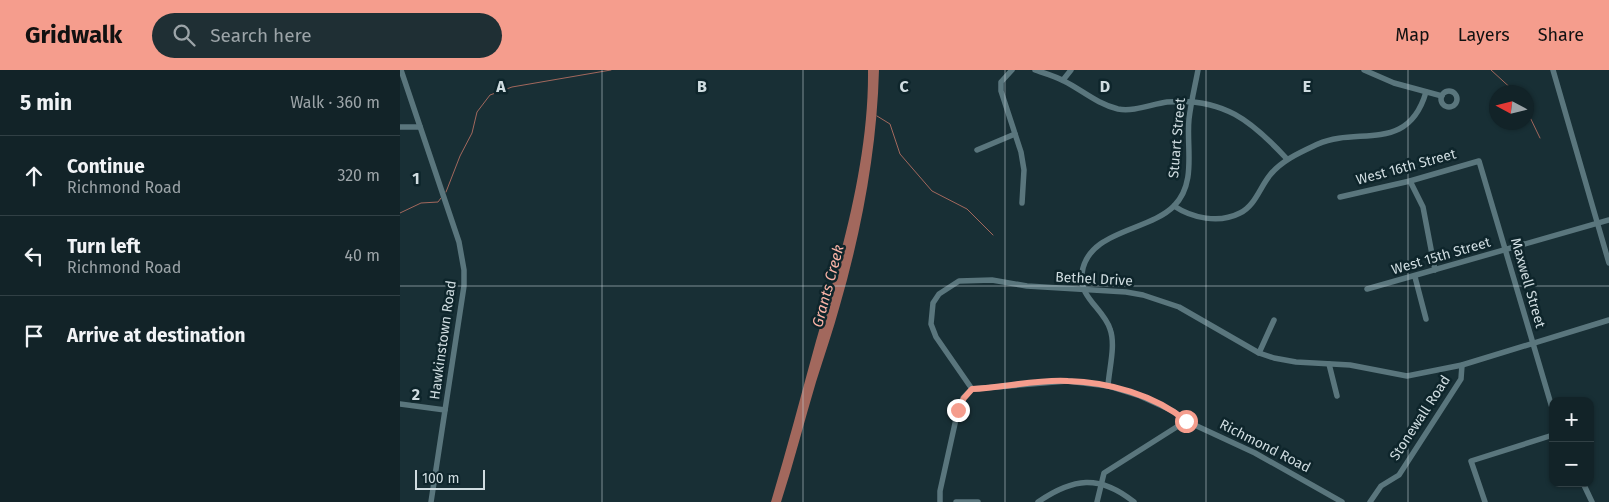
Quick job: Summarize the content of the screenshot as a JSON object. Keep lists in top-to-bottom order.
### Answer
{
  "streets": {
    "street": [
      "Stuart Street",
      "West 16th Street",
      "West 15th Street",
      "Bethel Drive",
      "Maxwell Street",
      "Hawkinstown Road",
      "Stonewall Road",
      "Richmond Road"
    ]
  },
  "crossings": [
    ["West 16th Street", "Maxwell Street"],
    ["West 15th Street", "Maxwell Street"],
    ["Bethel Drive", "Maxwell Street"],
    ["Bethel Drive", "Stonewall Road"],
    ["Bethel Drive", "Richmond Road"]
  ],
  "water": ["Grants Creek"],
  "scale_bar": "100 m",
  "north": "left",
  "page": {
    "header": "Gridwalk",
    "search": "Search here",
    "nav": ["Map", "Layers", "Share"],
    "heading": ["5 min", "Walk · 360 m"],
    "list": [
      ["Continue", "Richmond Road", "320 m"],
      ["Turn left", "Richmond Road", "40 m"],
      "Arrive at destination"
    ],
    "map_buttons": ["+", "−"],
    "scale": "100 m"
  },
  "grid": {
    "columns": [
      "A",
      "B",
      "C",
      "D",
      "E"
    ],
    "rows": ["1", "2"]
  }
}
